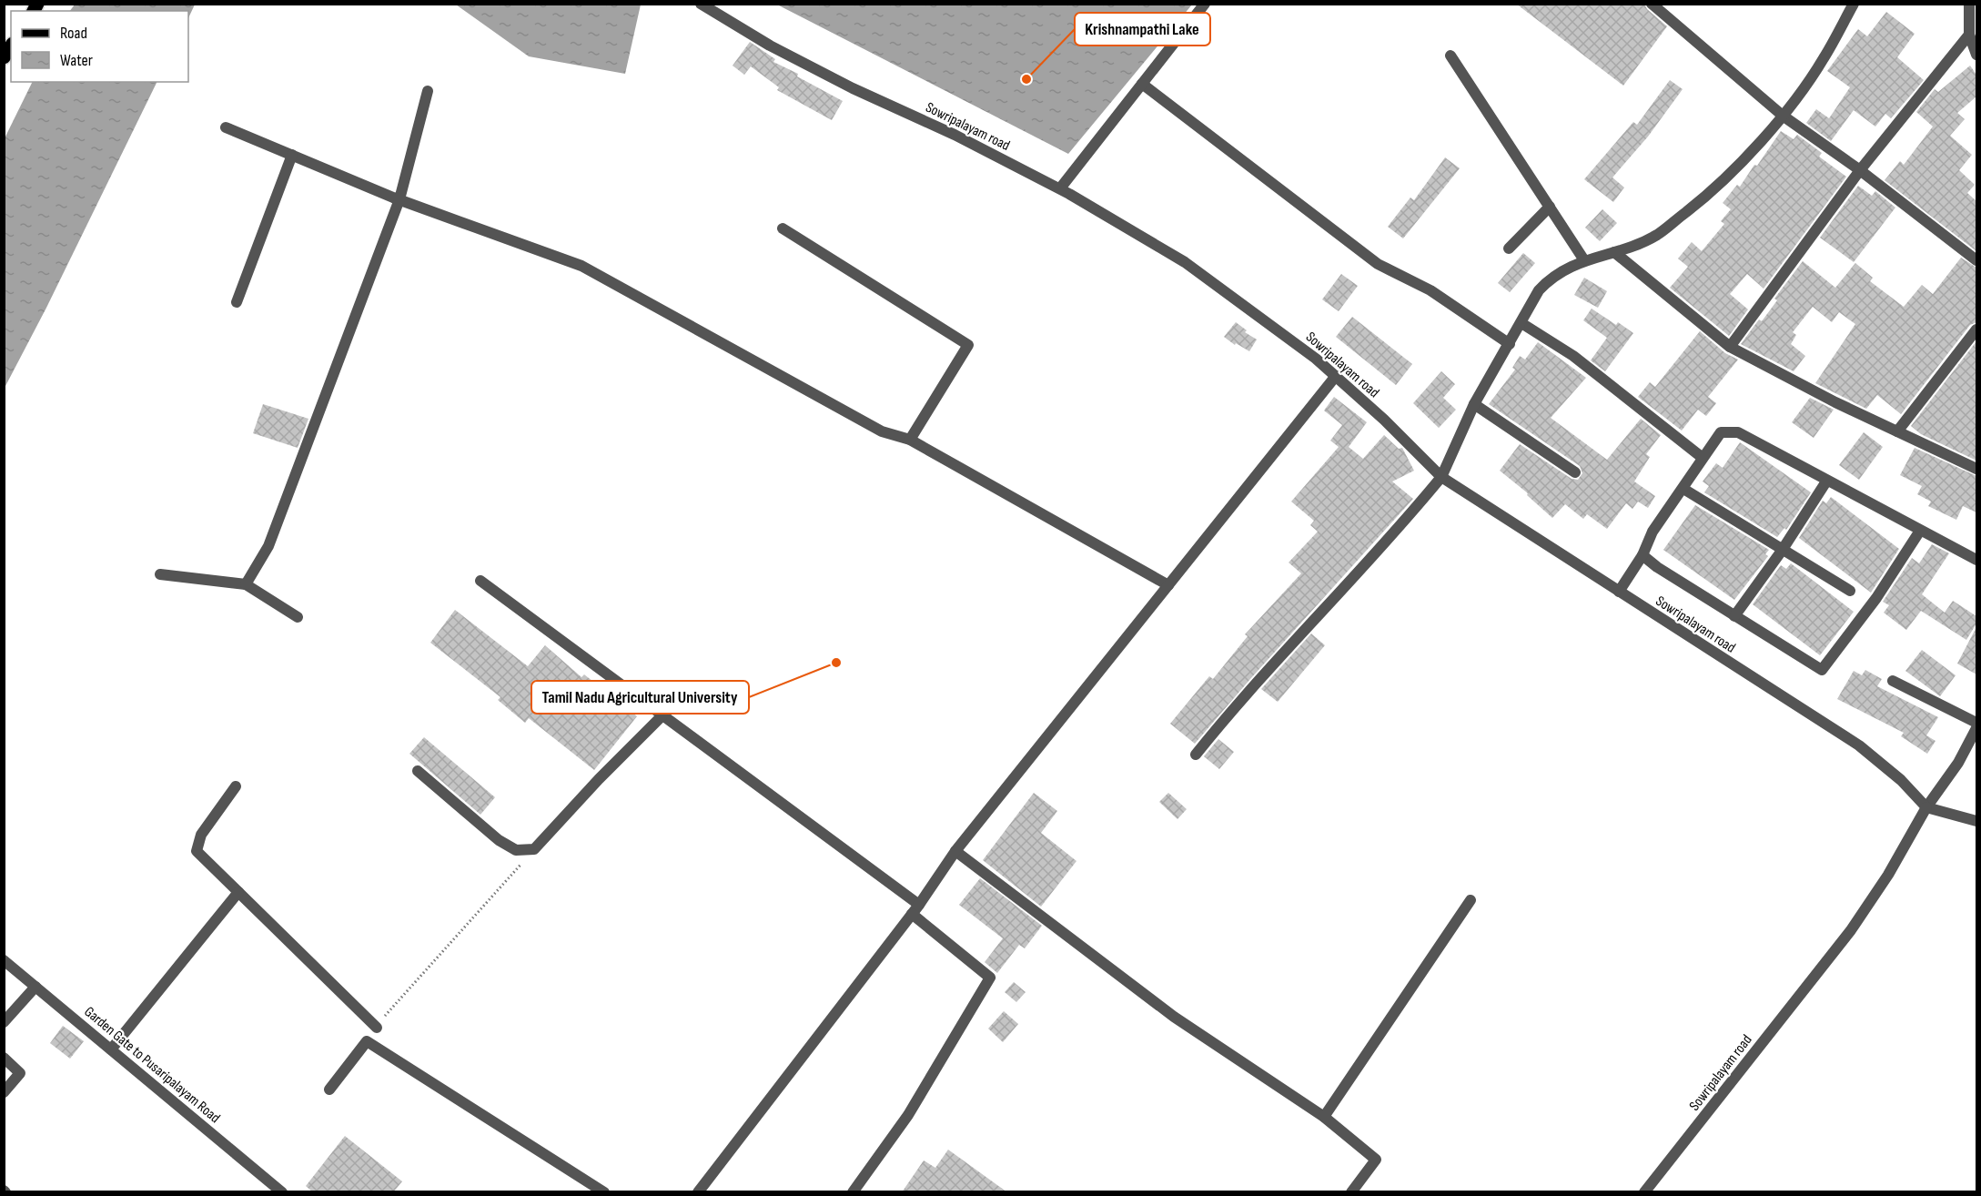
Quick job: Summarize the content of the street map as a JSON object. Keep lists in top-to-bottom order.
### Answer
{
  "streets": {
    "street": ["Sowripalayam road", "Garden Gate to Pusaripalayam Road"]
  },
  "places": ["Krishnampathi Lake", "Tamil Nadu Agricultural University"],
  "legend": ["Road", "Water"]
}
